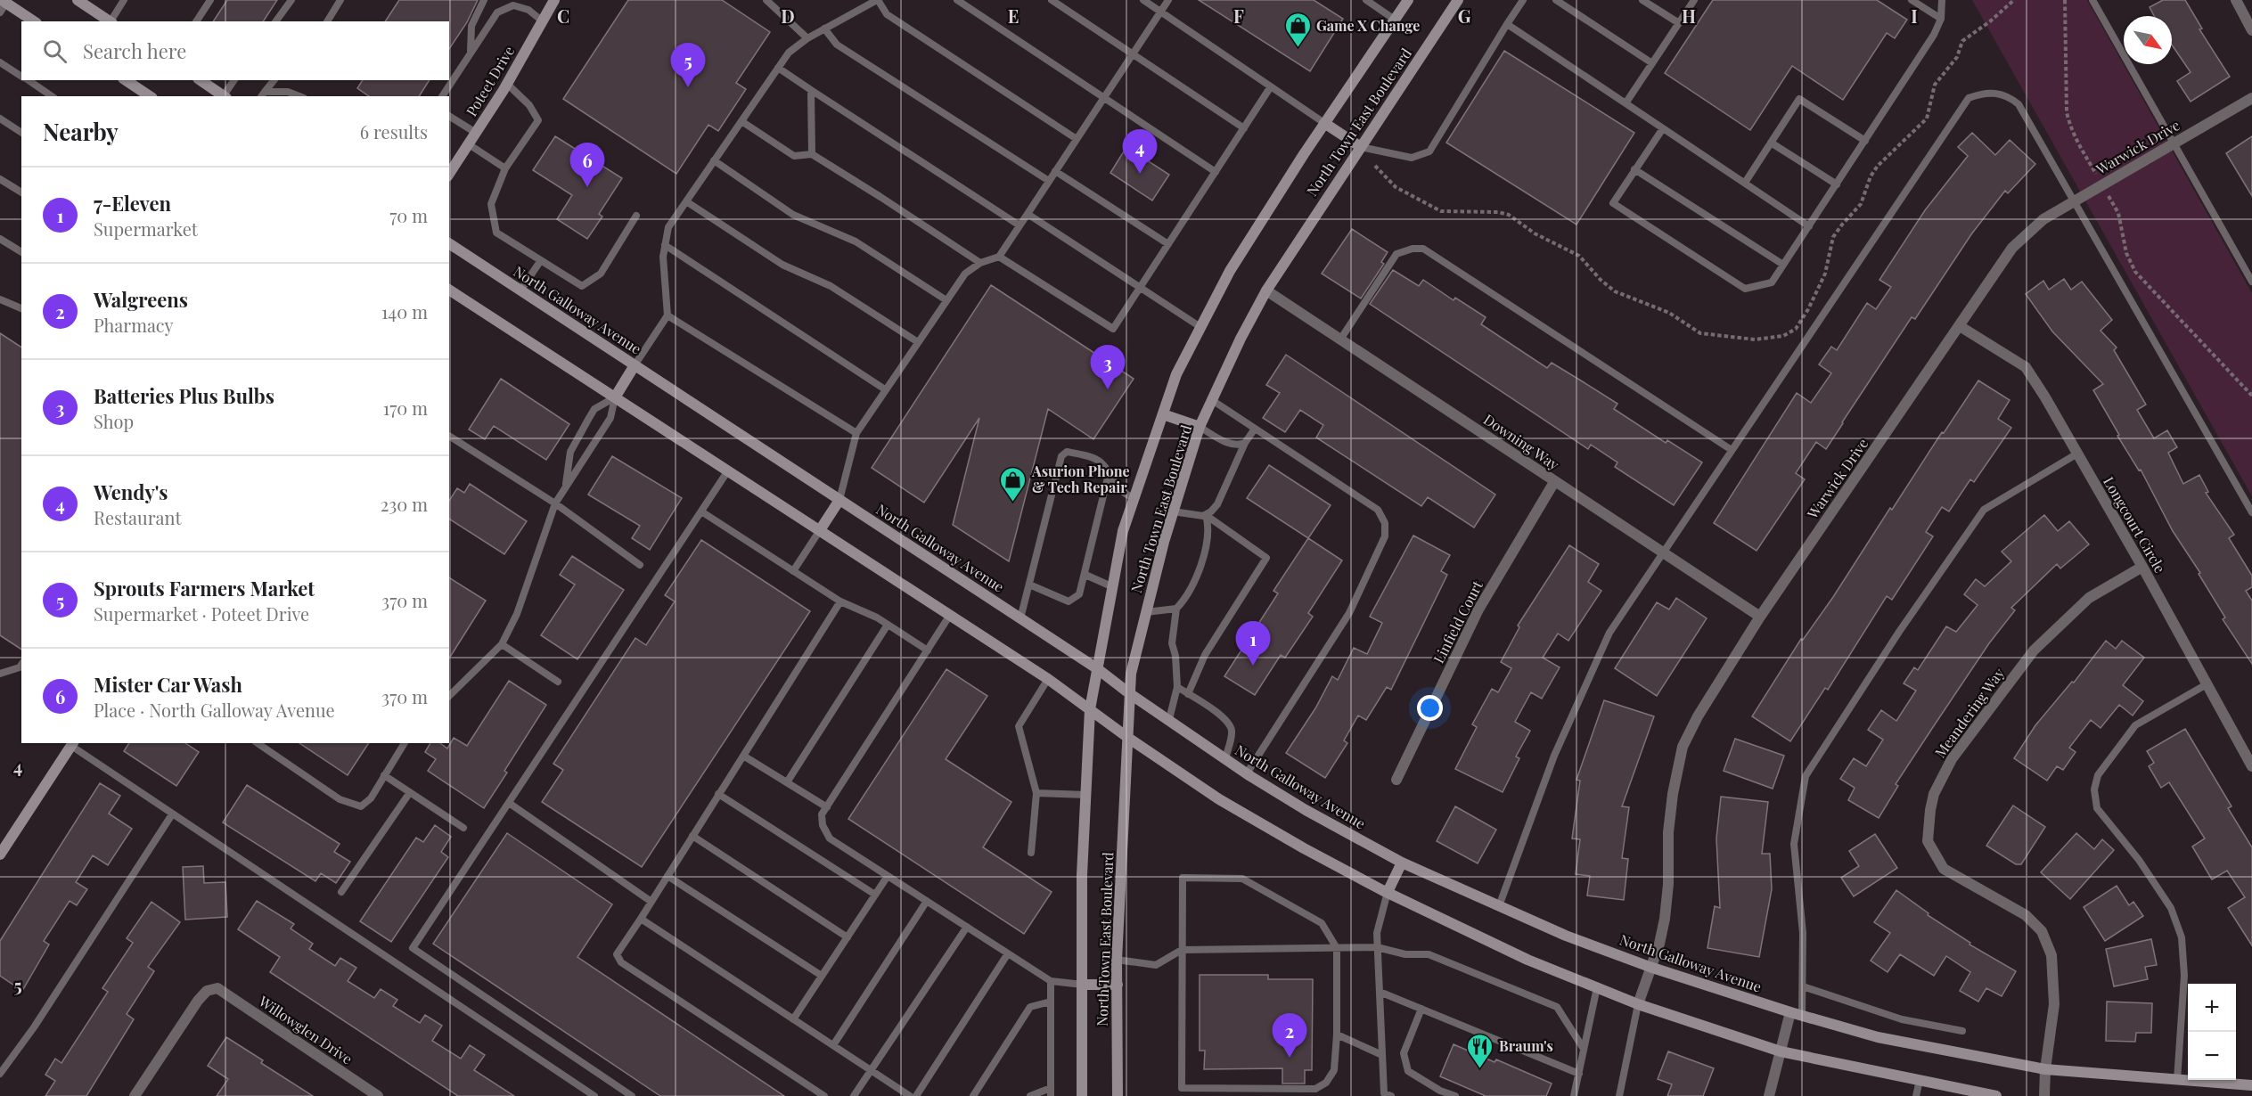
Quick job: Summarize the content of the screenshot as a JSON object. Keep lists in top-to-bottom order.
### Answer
{
  "streets": {
    "main road": ["Poteet Drive", "North Town East Boulevard", "North Galloway Avenue"],
    "street": [
      "Warwick Drive",
      "Downing Way",
      "Longcourt Circle",
      "Linfield Court",
      "Meandering Way",
      "Willowglen Drive"
    ]
  },
  "crossings": [
    ["North Town East Boulevard", "North Galloway Avenue"],
    ["North Town East Boulevard", "Downing Way"],
    ["Warwick Drive", "North Galloway Avenue"],
    ["Warwick Drive", "Downing Way"],
    ["Warwick Drive", "Longcourt Circle"],
    ["North Galloway Avenue", "Meandering Way"],
    ["Downing Way", "Linfield Court"],
    ["Longcourt Circle", "Meandering Way"]
  ],
  "places": {
    "shop": ["Game X Change", "Asurion Phone & Tech Repair"],
    "restaurant": ["Braum's"]
  },
  "north": "bottom right",
  "page": {
    "search": "Search here",
    "pins": [
      "5",
      "4",
      "6",
      "3",
      "1",
      "2"
    ],
    "heading": ["Nearby", "6 results"],
    "list": [
      {
        "mark": "1",
        "name": "7-Eleven",
        "note": "Supermarket",
        "value": "70 m"
      },
      {
        "mark": "2",
        "name": "Walgreens",
        "note": "Pharmacy",
        "value": "140 m"
      },
      {
        "mark": "3",
        "name": "Batteries Plus Bulbs",
        "note": "Shop",
        "value": "170 m"
      },
      {
        "mark": "4",
        "name": "Wendy's",
        "note": "Restaurant",
        "value": "230 m"
      },
      {
        "mark": "5",
        "name": "Sprouts Farmers Market",
        "note": "Supermarket · Poteet Drive",
        "value": "370 m"
      },
      {
        "mark": "6",
        "name": "Mister Car Wash",
        "note": "Place · North Galloway Avenue",
        "value": "370 m"
      }
    ],
    "map_buttons": ["+", "−"]
  },
  "grid": {
    "columns": [
      "C",
      "D",
      "E",
      "F",
      "G",
      "H",
      "I"
    ],
    "rows": ["4", "5"]
  }
}
